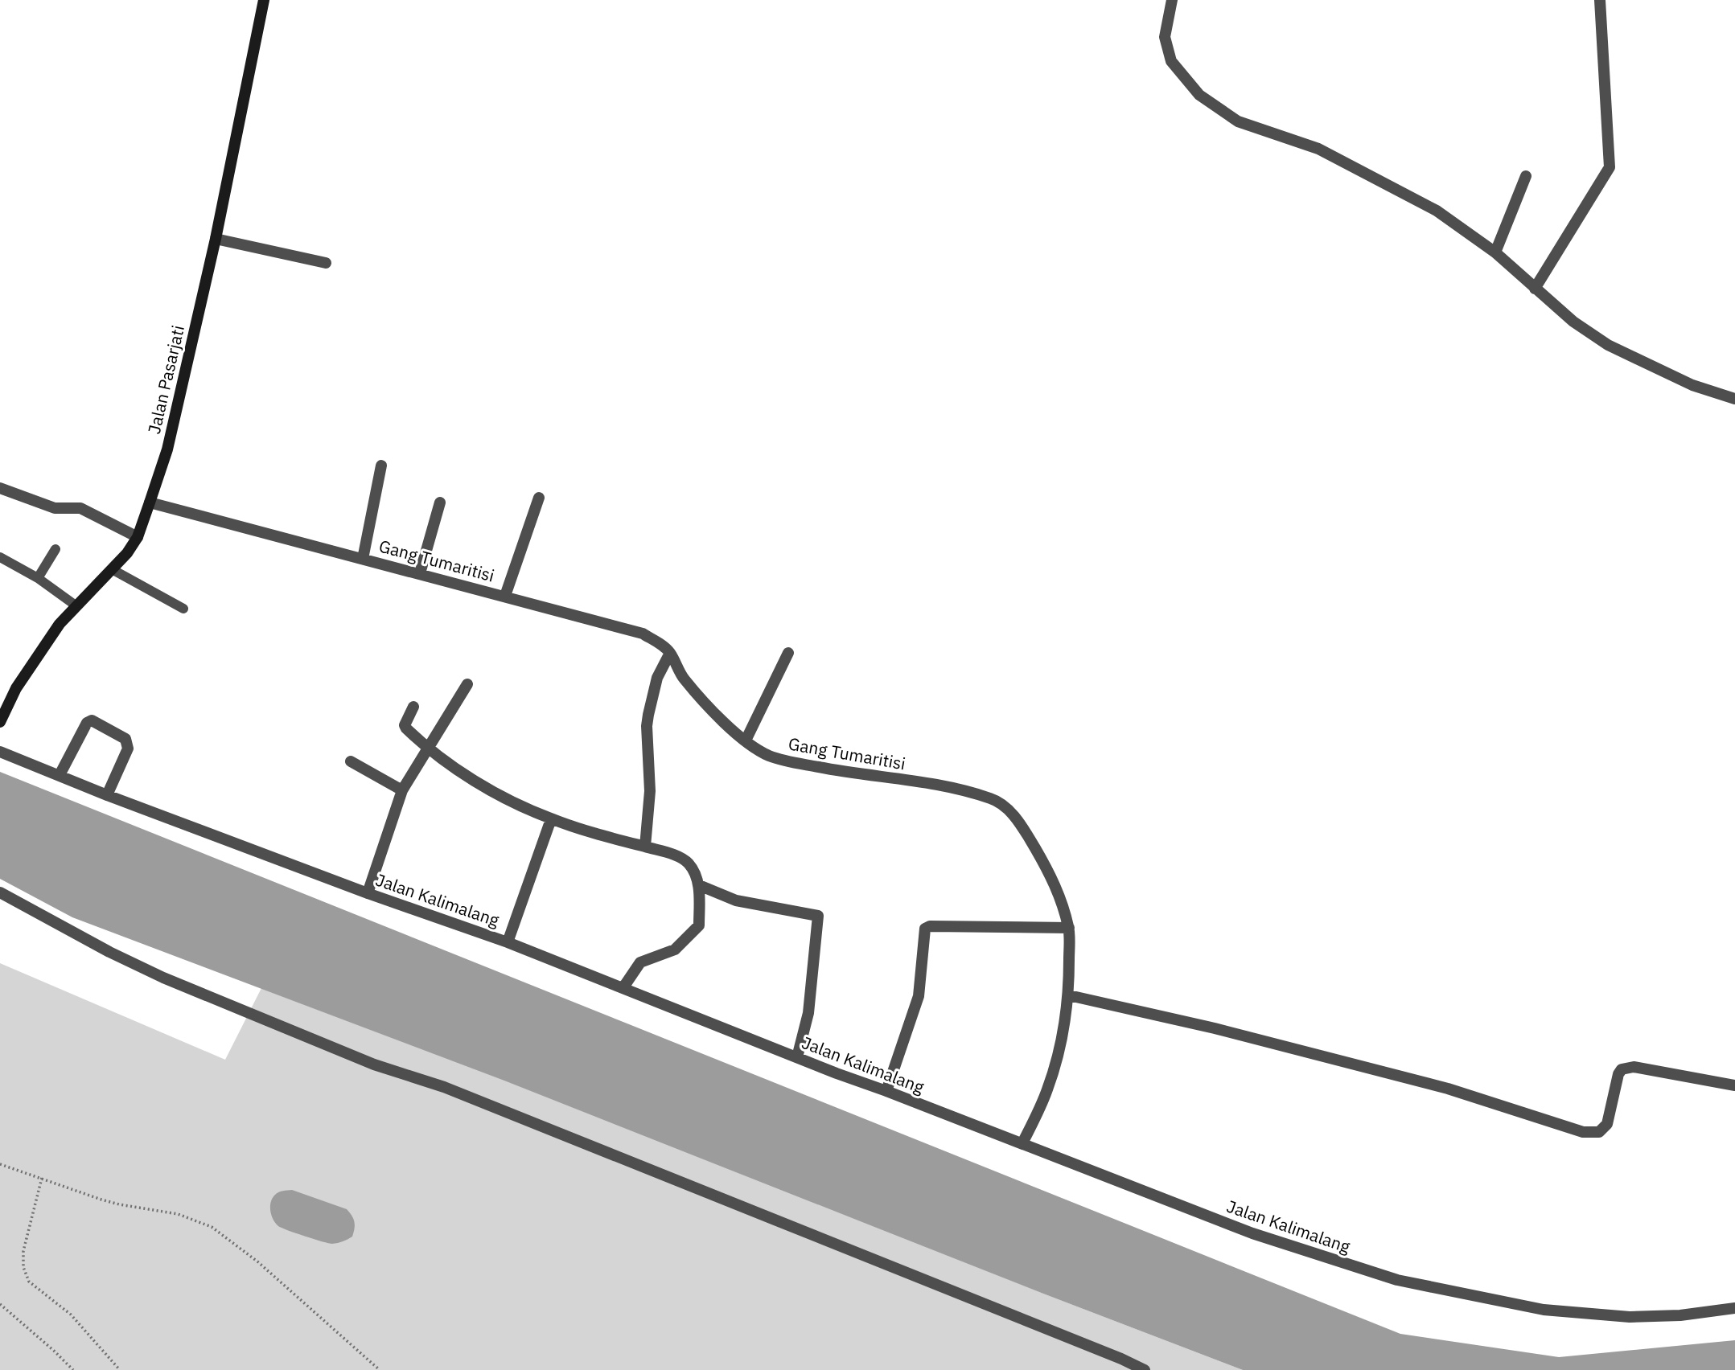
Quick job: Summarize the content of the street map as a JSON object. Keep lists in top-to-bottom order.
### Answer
{
  "streets": {
    "main road": ["Jalan Pasarjati"],
    "street": ["Gang Tumaritisi", "Jalan Kalimalang"]
  },
  "crossings": [
    ["Jalan Pasarjati", "Gang Tumaritisi"],
    ["Gang Tumaritisi", "Jalan Kalimalang"]
  ]
}
